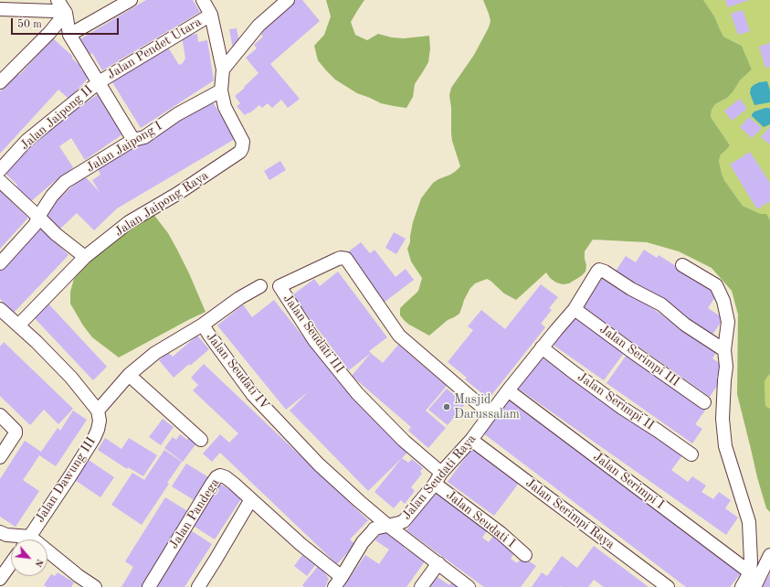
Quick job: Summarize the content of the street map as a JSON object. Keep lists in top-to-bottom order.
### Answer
{
  "streets": {
    "street": [
      "Jalan Pendet Utara",
      "Jalan Jaipong II",
      "Jalan Jaipong I",
      "Jalan Jaipong Raya",
      "Jalan Seudati III",
      "Jalan Serimpi III",
      "Jalan Seudati IV",
      "Jalan Serimpi II",
      "Jalan Seudati Raya",
      "Jalan Dawung III",
      "Jalan Serimpi I",
      "Jalan Pandega",
      "Jalan Serimpi Raya",
      "Jalan Seudati I"
    ]
  },
  "crossings": [
    ["Jalan Pendet Utara", "Jalan Jaipong II"],
    ["Jalan Jaipong I", "Jalan Jaipong Raya"],
    ["Jalan Seudati III", "Jalan Seudati Raya"],
    ["Jalan Serimpi III", "Jalan Seudati Raya"],
    ["Jalan Seudati IV", "Jalan Seudati Raya"],
    ["Jalan Seudati IV", "Jalan Dawung III"],
    ["Jalan Serimpi II", "Jalan Seudati Raya"],
    ["Jalan Seudati Raya", "Jalan Serimpi I"],
    ["Jalan Seudati Raya", "Jalan Pandega"],
    ["Jalan Seudati Raya", "Jalan Serimpi Raya"],
    ["Jalan Seudati Raya", "Jalan Seudati I"]
  ],
  "places": ["Masjid Darussalam"],
  "scale_bar": "50 m",
  "north": "bottom right"
}
